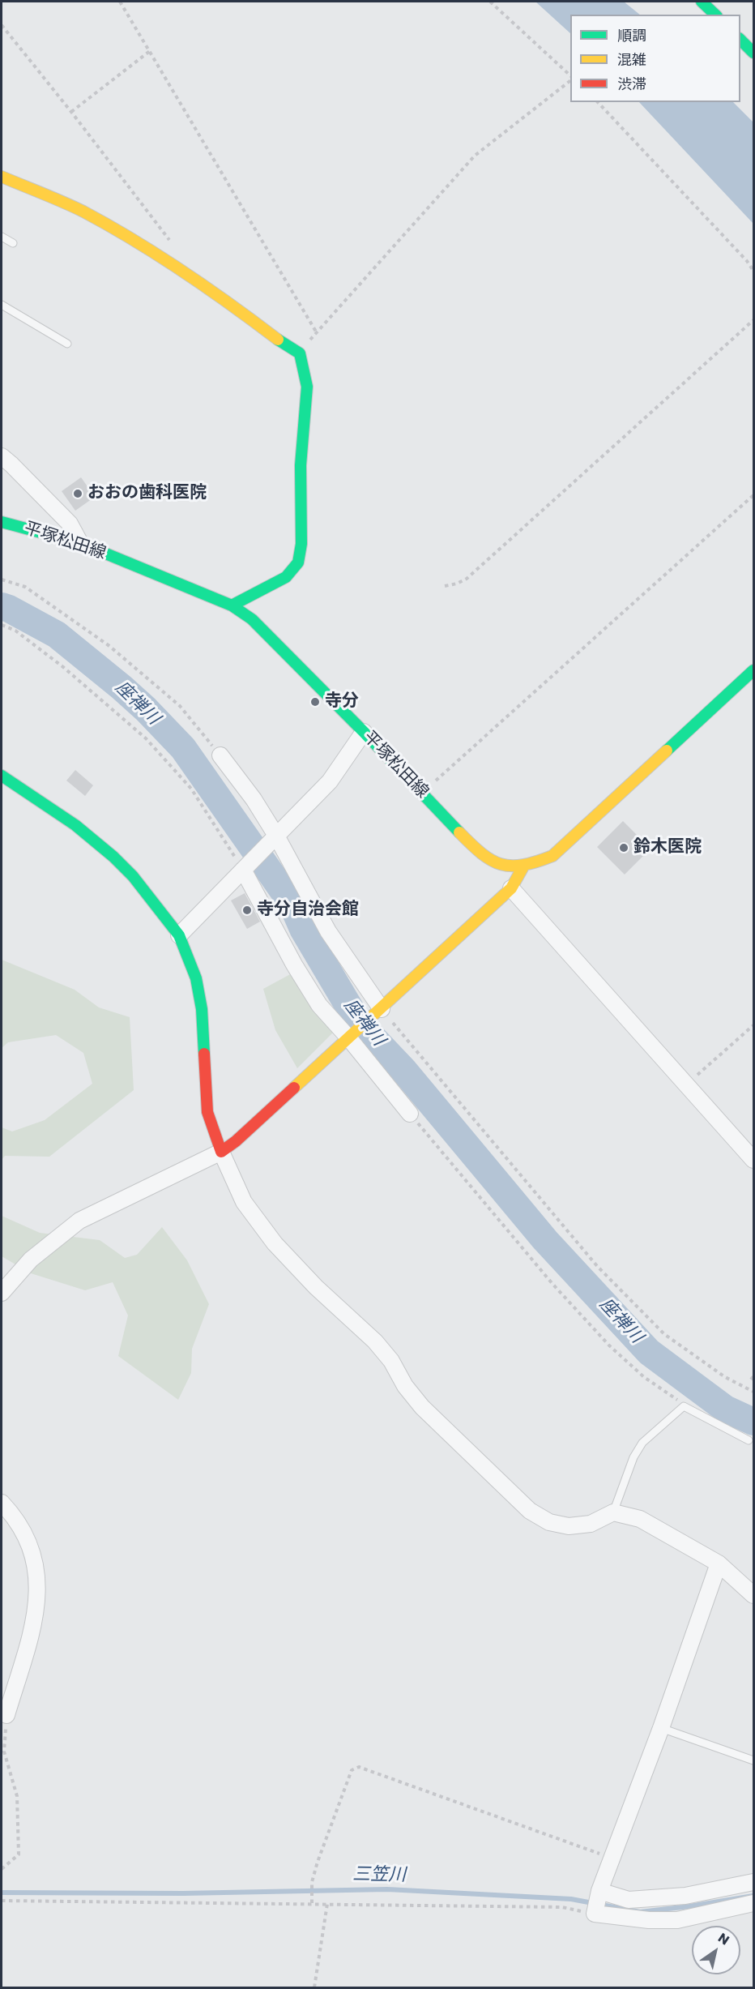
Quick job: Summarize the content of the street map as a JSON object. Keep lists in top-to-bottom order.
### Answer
{
  "streets": {
    "street": ["平塚松田線"]
  },
  "water": ["座禅川", "三笠川"],
  "places": [
    "おおの歯科医院",
    "寺分",
    "鈴木医院",
    "寺分自治会館"
  ],
  "legend": ["順調", "混雑", "渋滞"],
  "north": "top right"
}
